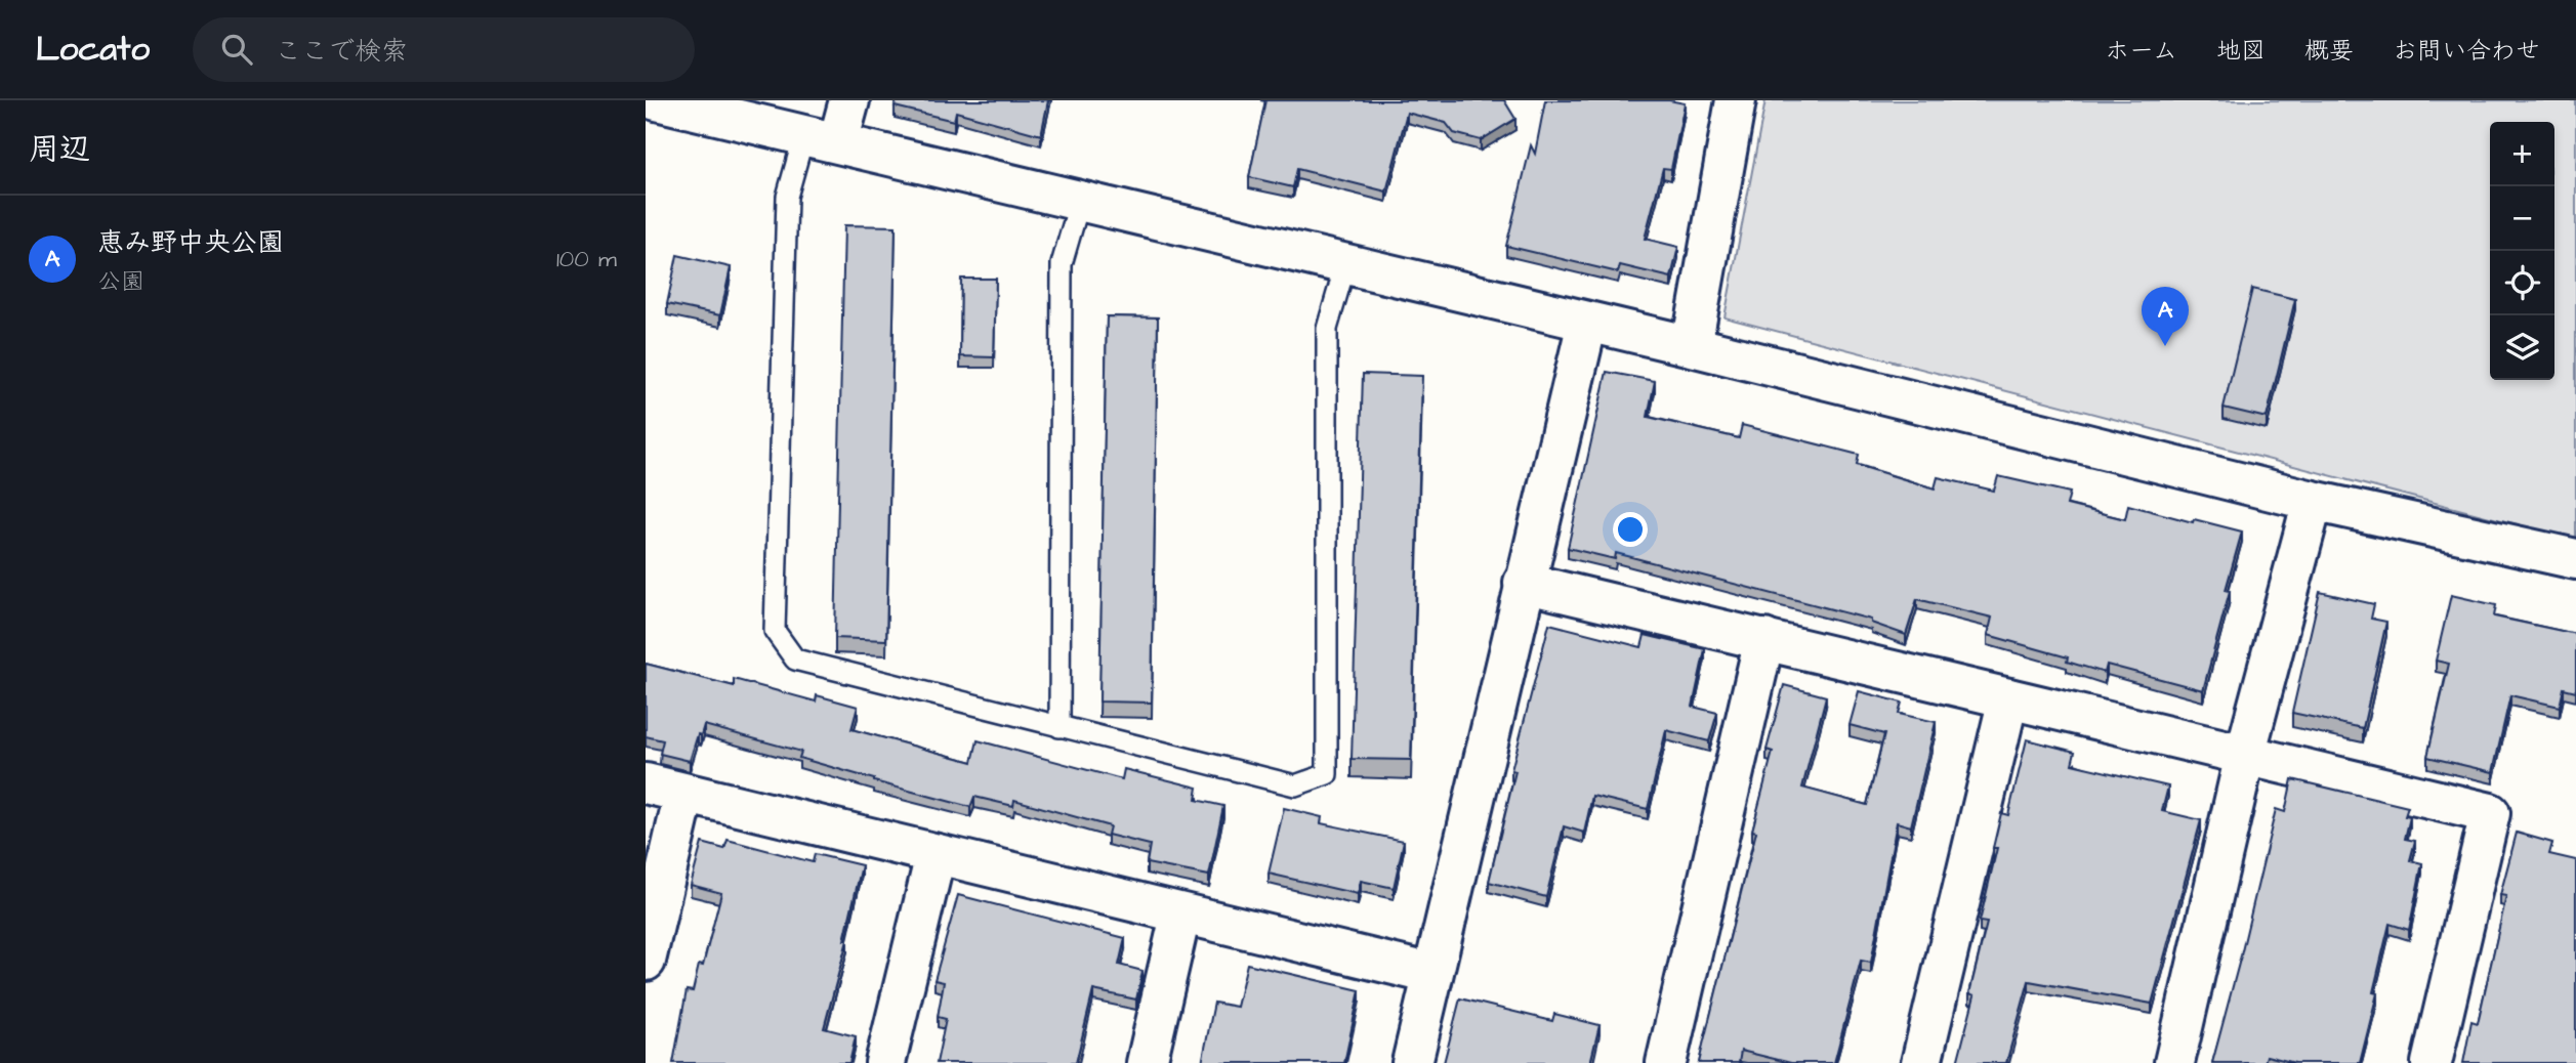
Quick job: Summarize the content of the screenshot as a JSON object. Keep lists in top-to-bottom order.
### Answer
{
  "page": {
    "header": "Locato",
    "search": "ここで検索",
    "nav": [
      "ホーム",
      "地図",
      "概要",
      "お問い合わせ"
    ],
    "heading": "周辺",
    "map_buttons": ["+", "−"],
    "list": [
      {
        "mark": "A",
        "name": "恵み野中央公園",
        "note": "公園",
        "value": "100 m"
      }
    ],
    "pins": "A"
  }
}
